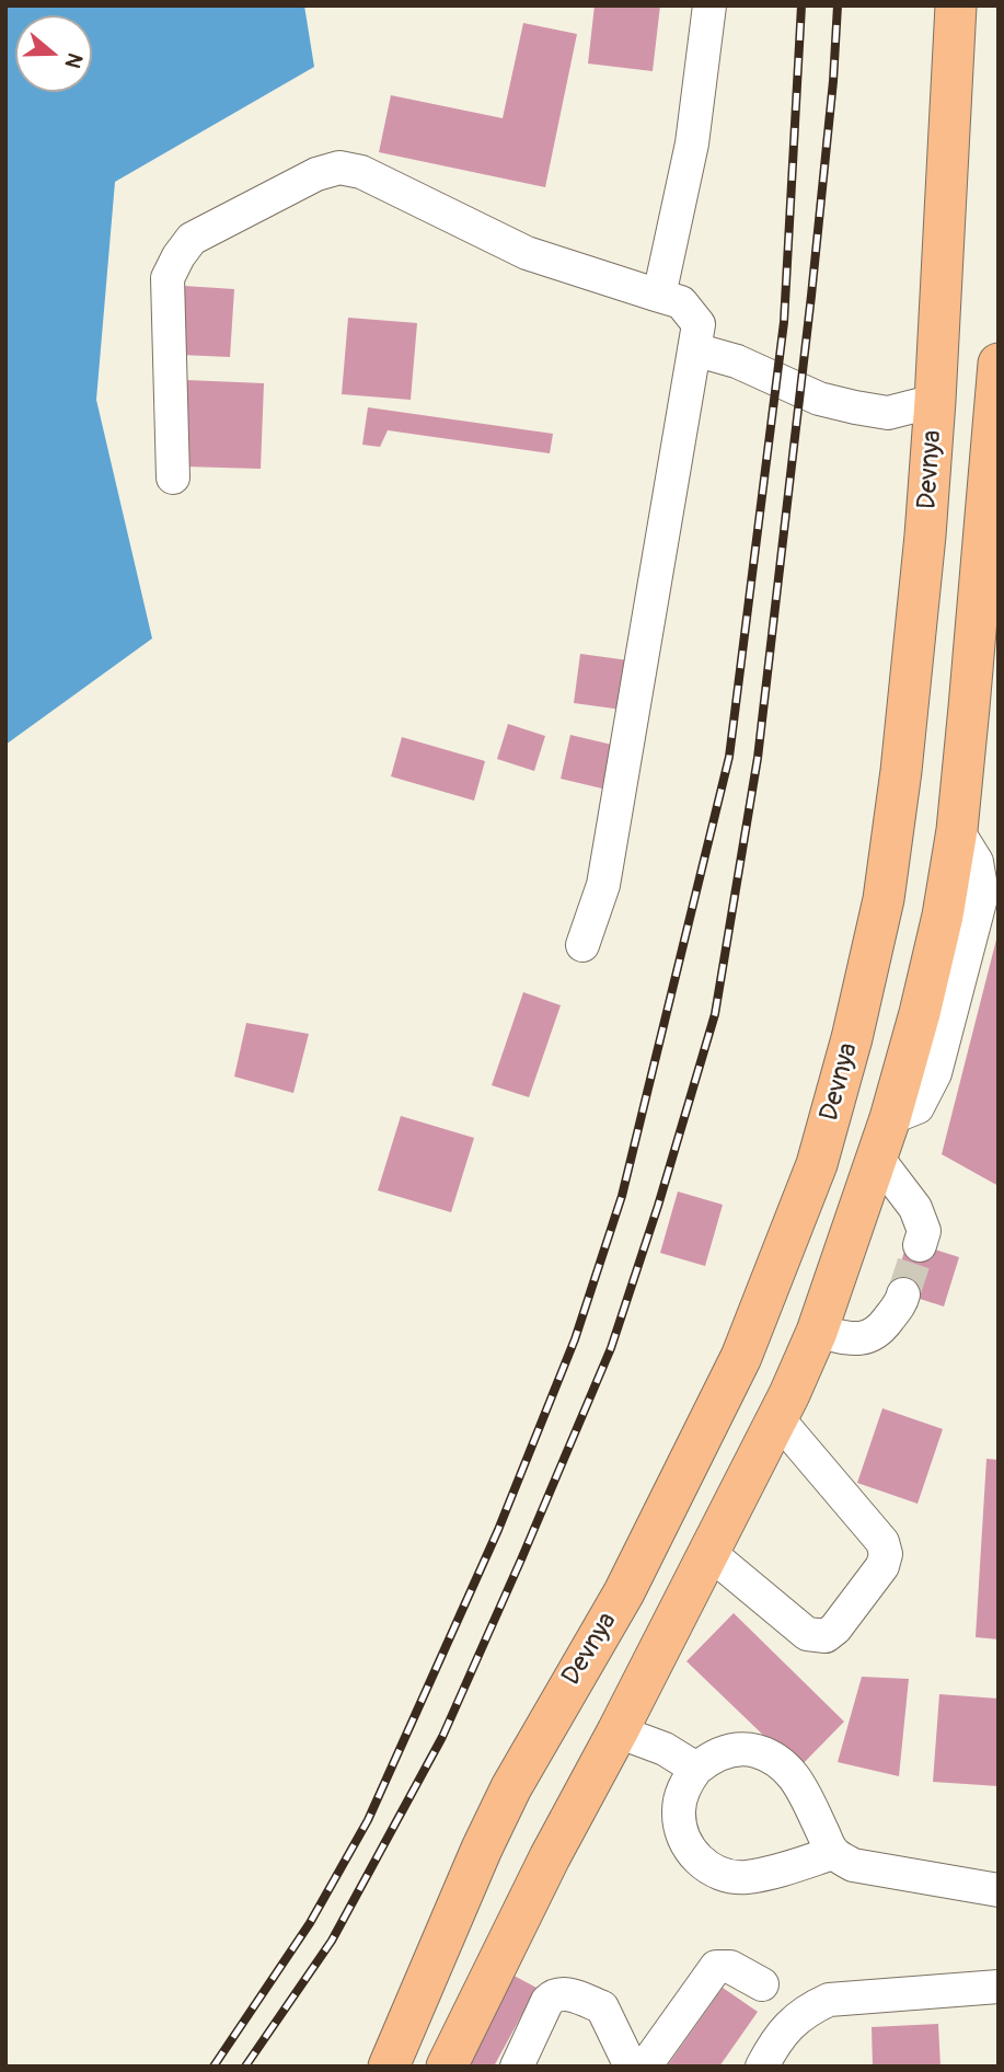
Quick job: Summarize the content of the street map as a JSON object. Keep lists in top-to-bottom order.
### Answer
{
  "streets": {
    "main road": ["Devnya"]
  },
  "north": "right"
}
